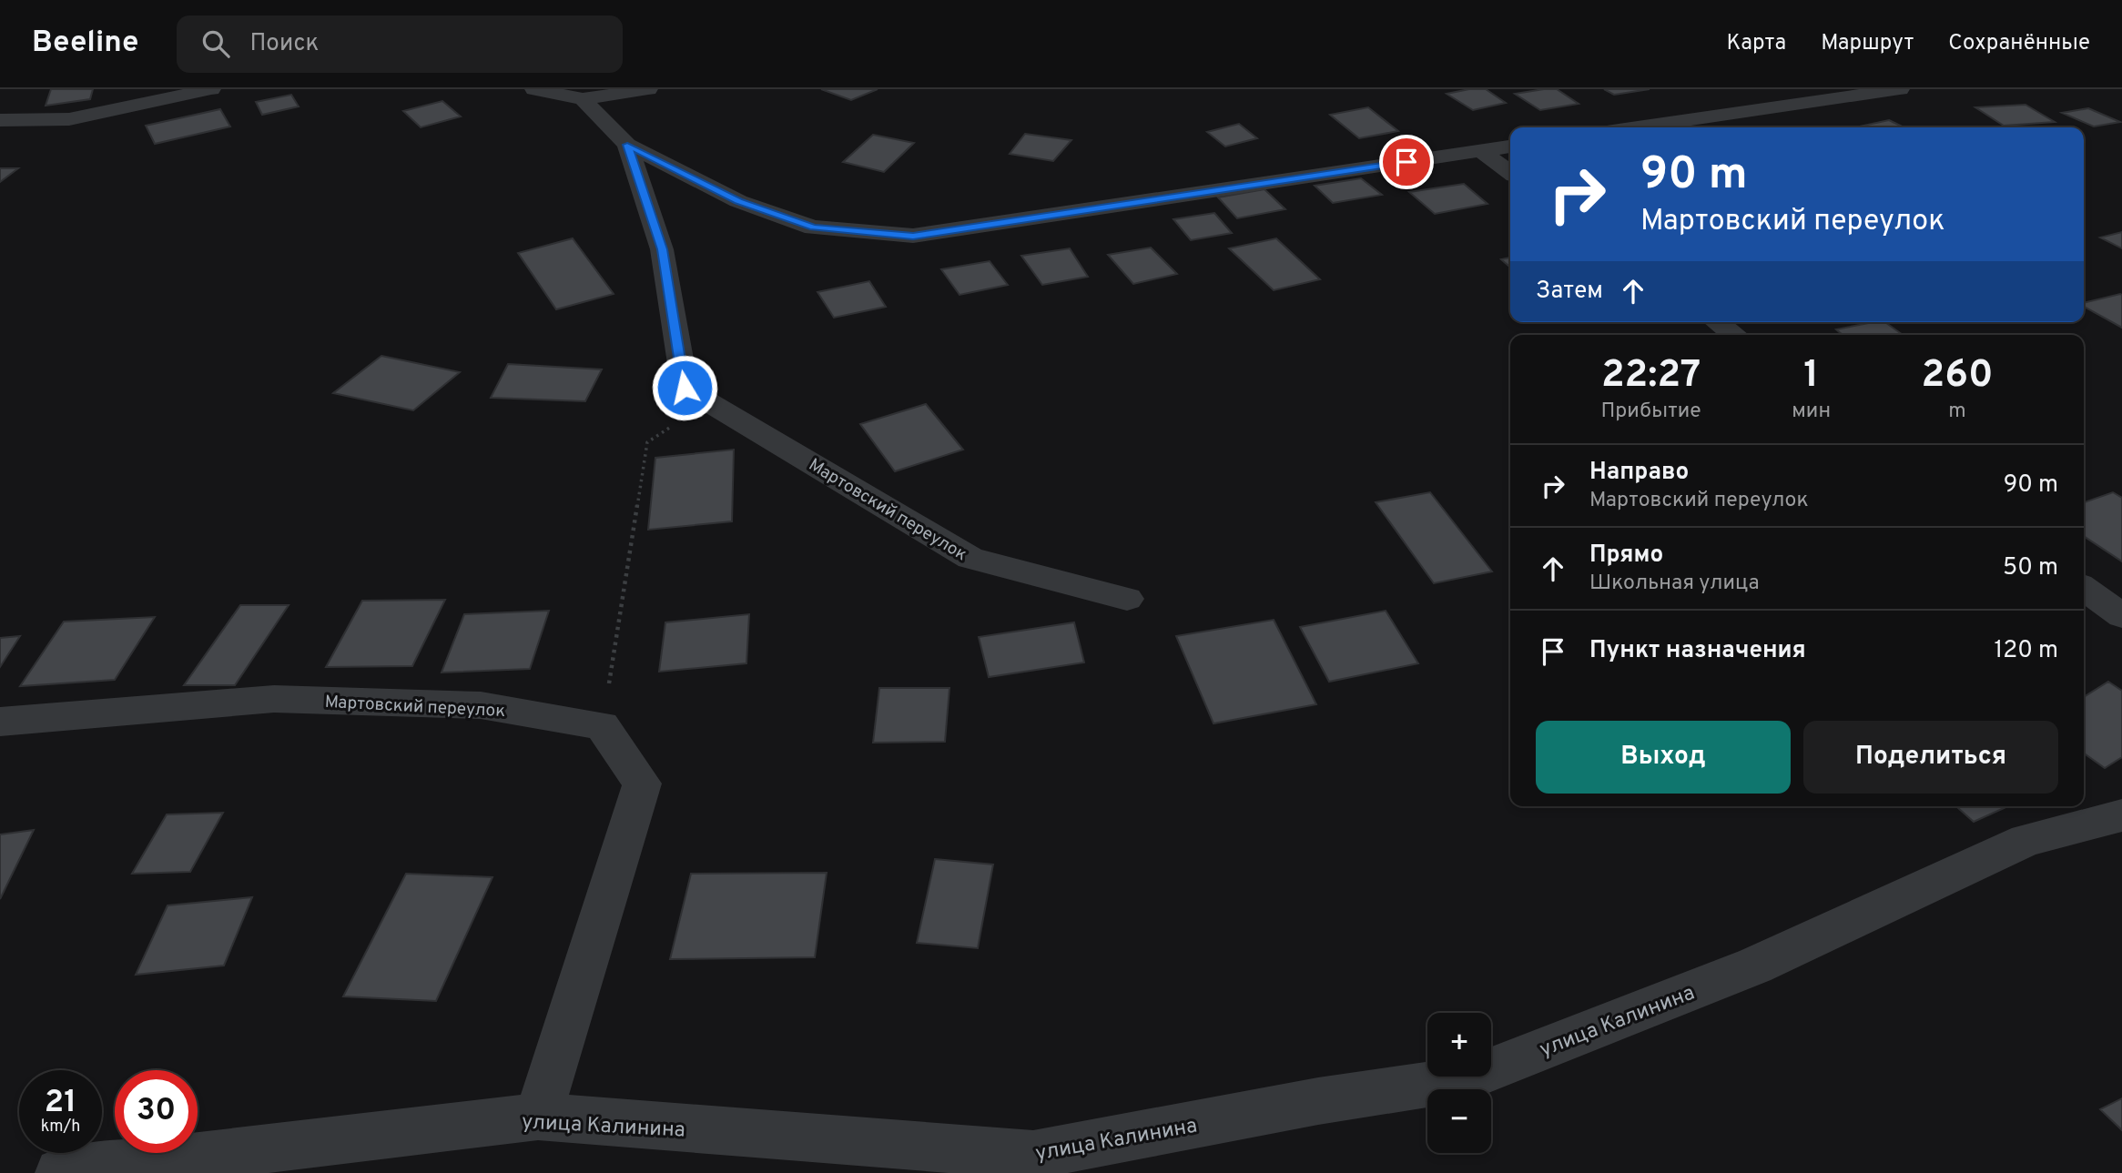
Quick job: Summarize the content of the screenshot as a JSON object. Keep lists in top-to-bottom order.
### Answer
{
  "streets": {
    "street": ["Мартовский переулок", "улица Калинина"]
  },
  "page": {
    "header": "Beeline",
    "search": "Поиск",
    "nav": ["Карта", "Маршрут", "Сохранённые"],
    "turn": ["90 m", "Мартовский переулок"],
    "then": "Затем",
    "eta": [
      "22:27",
      "Прибытие",
      "1",
      "мин",
      "260",
      "m"
    ],
    "list": [
      {
        "name": "Направо",
        "note": "Мартовский переулок",
        "value": "90 m"
      },
      {
        "name": "Прямо",
        "note": "Школьная улица",
        "value": "50 m"
      },
      {
        "name": "Пункт назначения",
        "value": "120 m"
      }
    ],
    "buttons": ["Выход", "Поделиться"],
    "map_buttons": ["+", "−"],
    "speed": "21 km/h",
    "limit": "30"
  }
}
